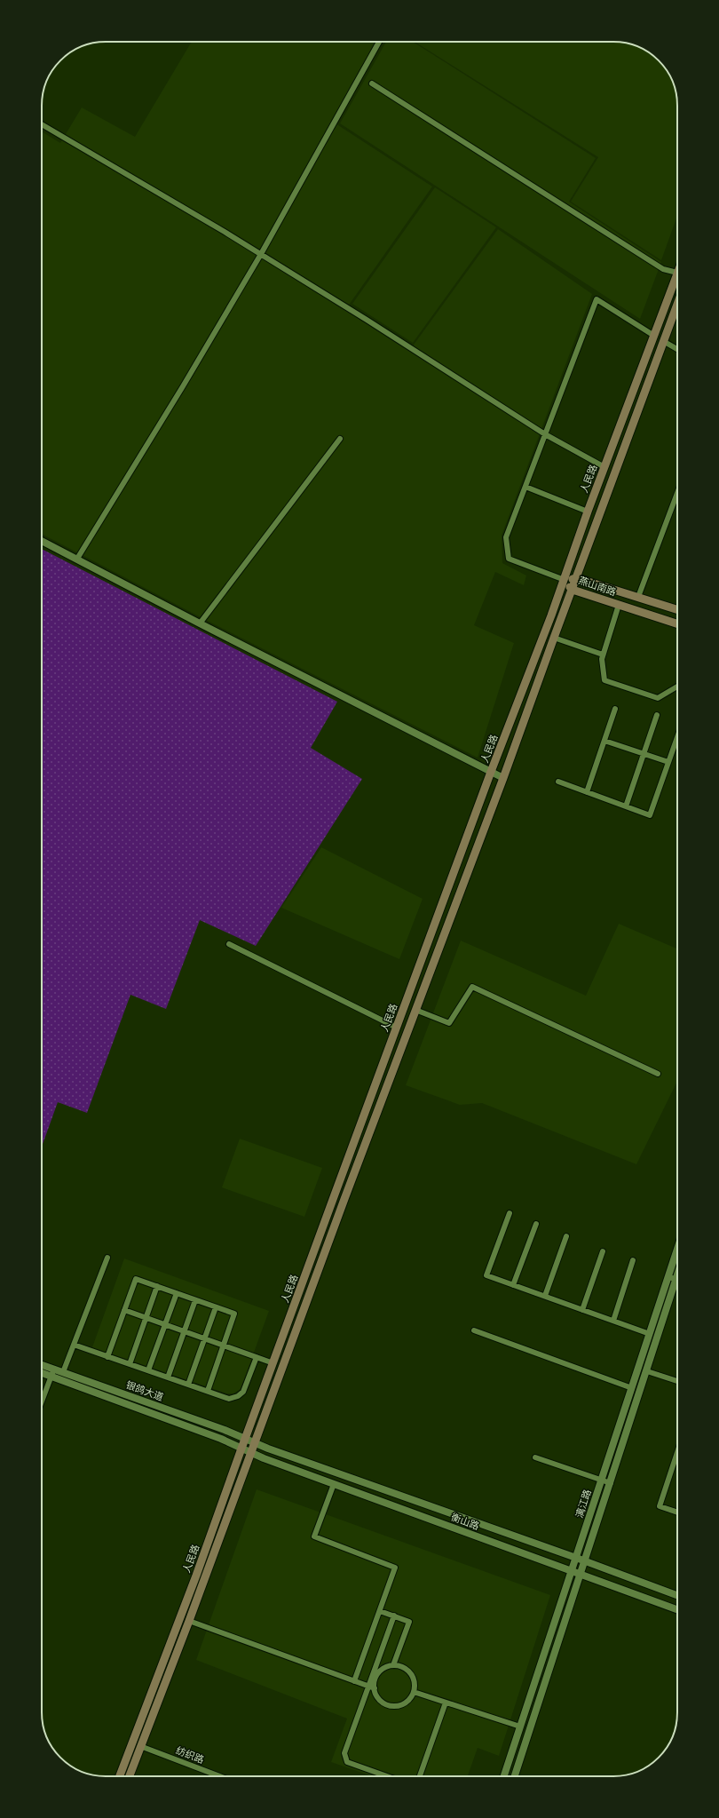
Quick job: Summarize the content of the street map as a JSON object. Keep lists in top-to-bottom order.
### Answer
{
  "streets": {
    "main road": ["人民路", "燕山南路"],
    "street": [
      "银鸽大道",
      "漓江路",
      "衡山路",
      "纺织路"
    ]
  },
  "crossings": [
    ["人民路", "燕山南路"],
    ["人民路", "银鸽大道"],
    ["人民路", "衡山路"],
    ["人民路", "纺织路"],
    ["银鸽大道", "衡山路"],
    ["漓江路", "衡山路"]
  ]
}
